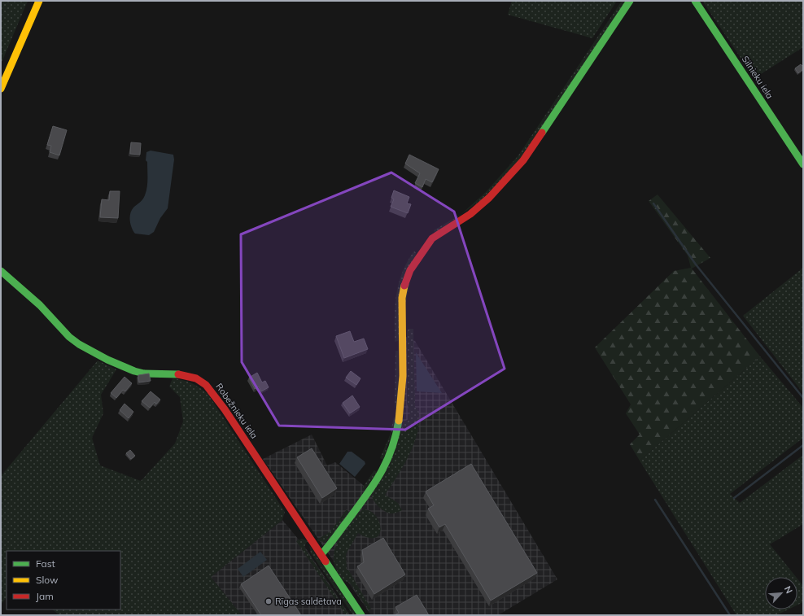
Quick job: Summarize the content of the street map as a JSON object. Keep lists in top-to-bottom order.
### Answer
{
  "streets": {
    "street": ["Silnieku iela", "Robežnieku iela"]
  },
  "places": ["Rīgas saldētava"],
  "legend": ["Fast", "Slow", "Jam"],
  "north": "top right"
}
